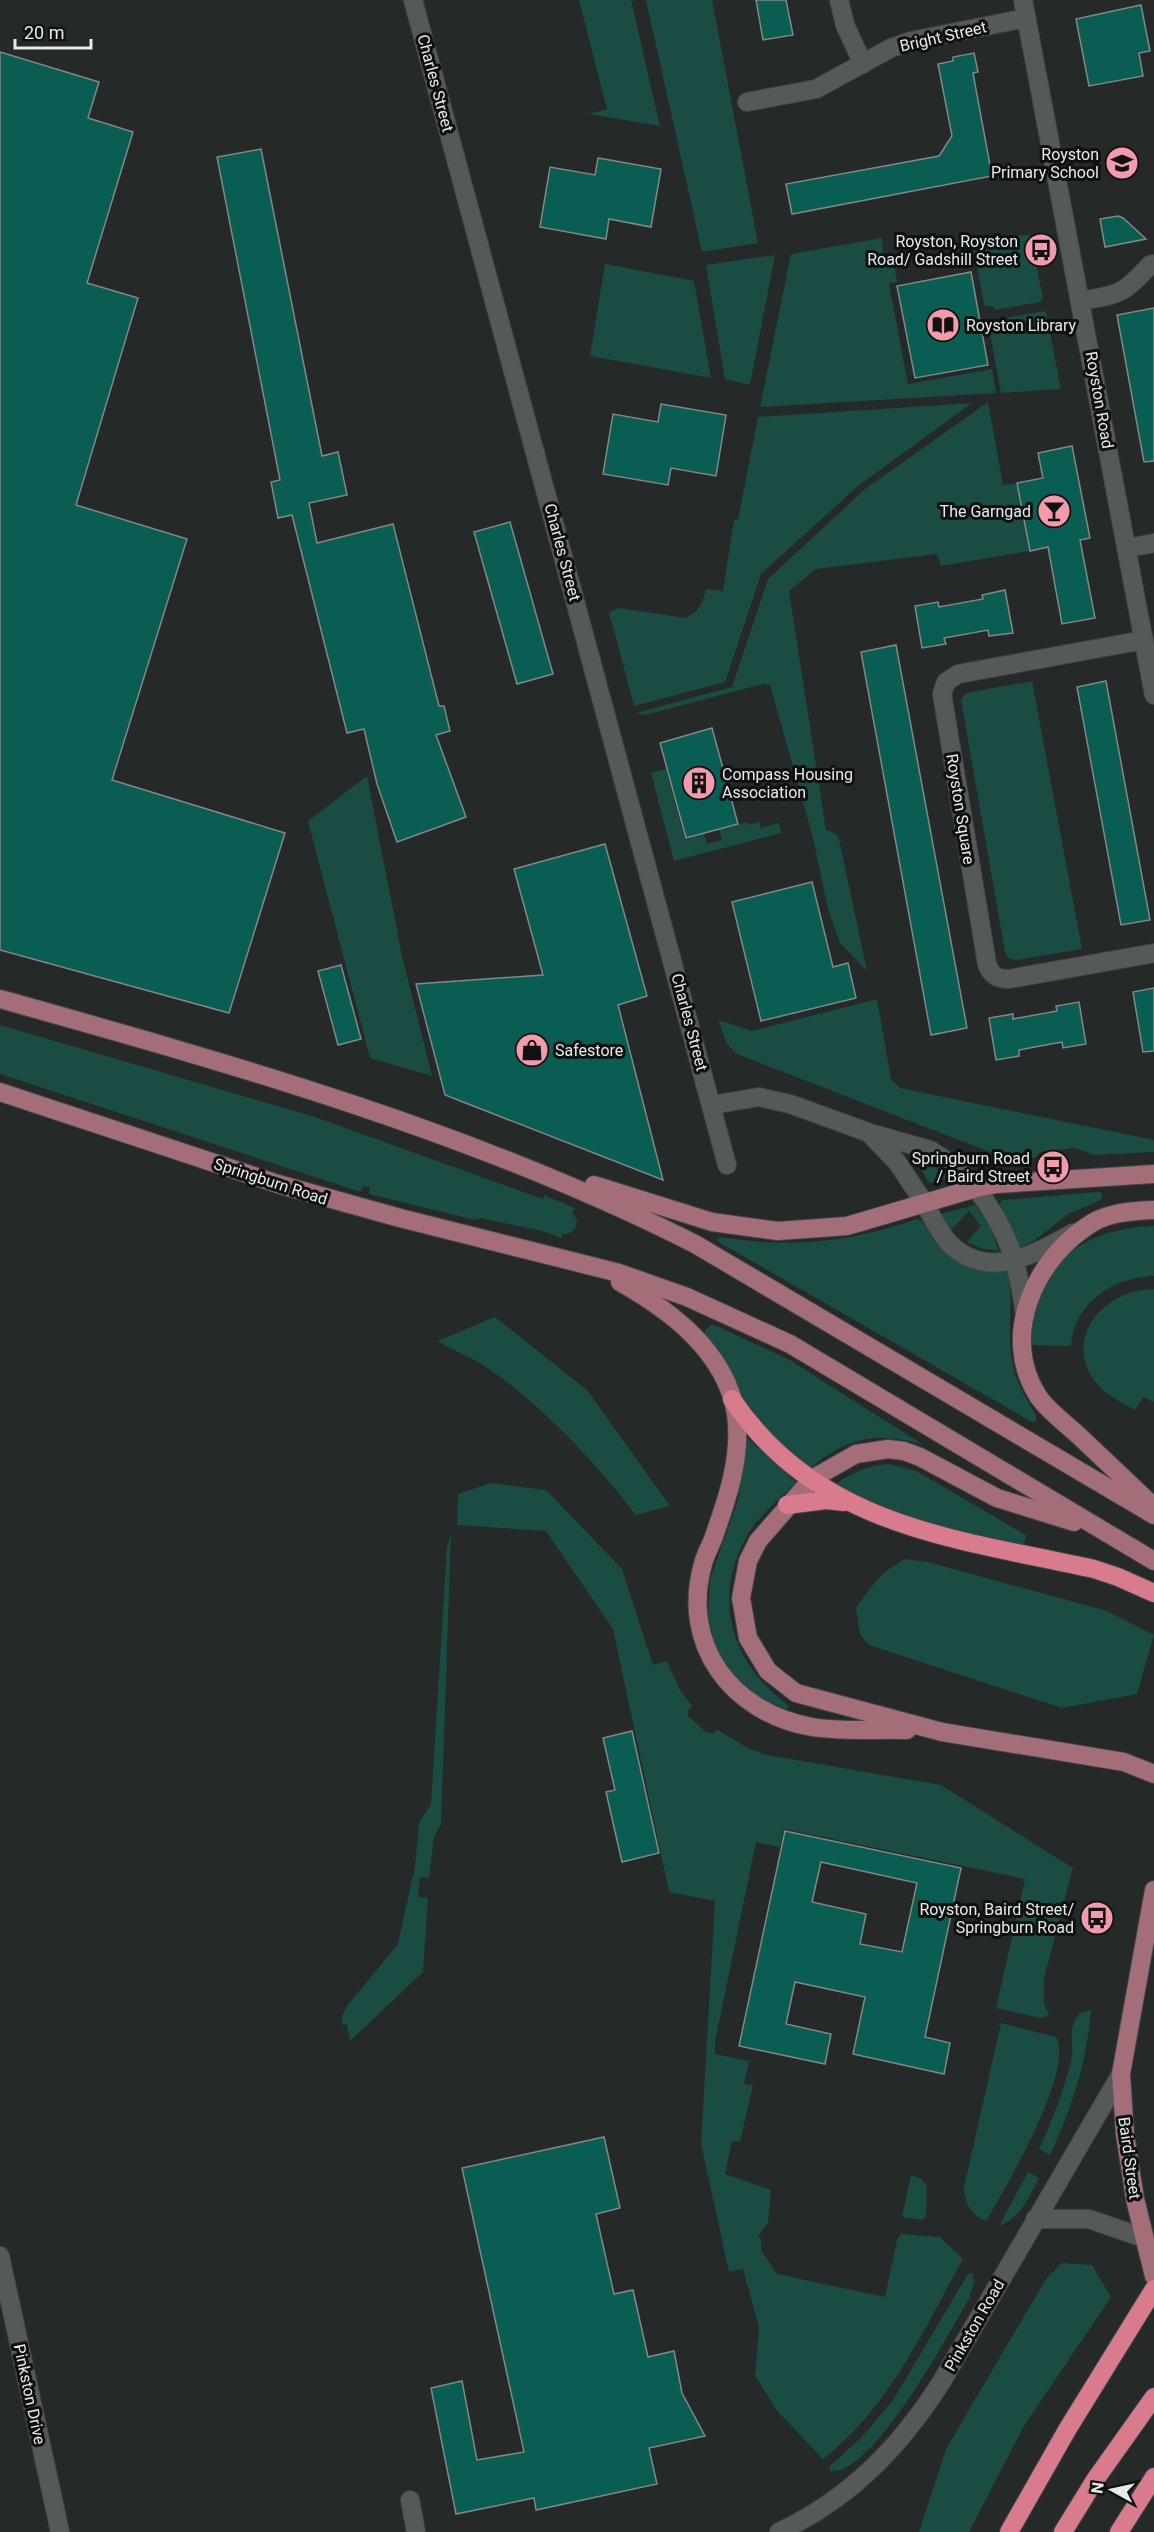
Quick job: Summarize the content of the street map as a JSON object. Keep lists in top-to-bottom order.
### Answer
{
  "streets": {
    "main road": ["Springburn Road", "Baird Street"],
    "street": [
      "Bright Street",
      "Charles Street",
      "Royston Road",
      "Royston Square",
      "Pinkston Road",
      "Pinkston Drive"
    ]
  },
  "crossings": [
    ["Bright Street", "Royston Road"],
    ["Royston Road", "Royston Square"],
    ["Baird Street", "Pinkston Road"]
  ],
  "places": {
    "school or university": ["Royston Primary School"],
    "bus stop": ["Royston, Royston Road/ Gadshill Street", "Springburn Road / Baird Street", "Royston, Baird Street/ Springburn Road"],
    "library": ["Royston Library"],
    "bar": ["The Garngad"],
    "building": ["Compass Housing Association"],
    "shop": ["Safestore"]
  },
  "scale_bar": "20 m",
  "north": "left"
}
